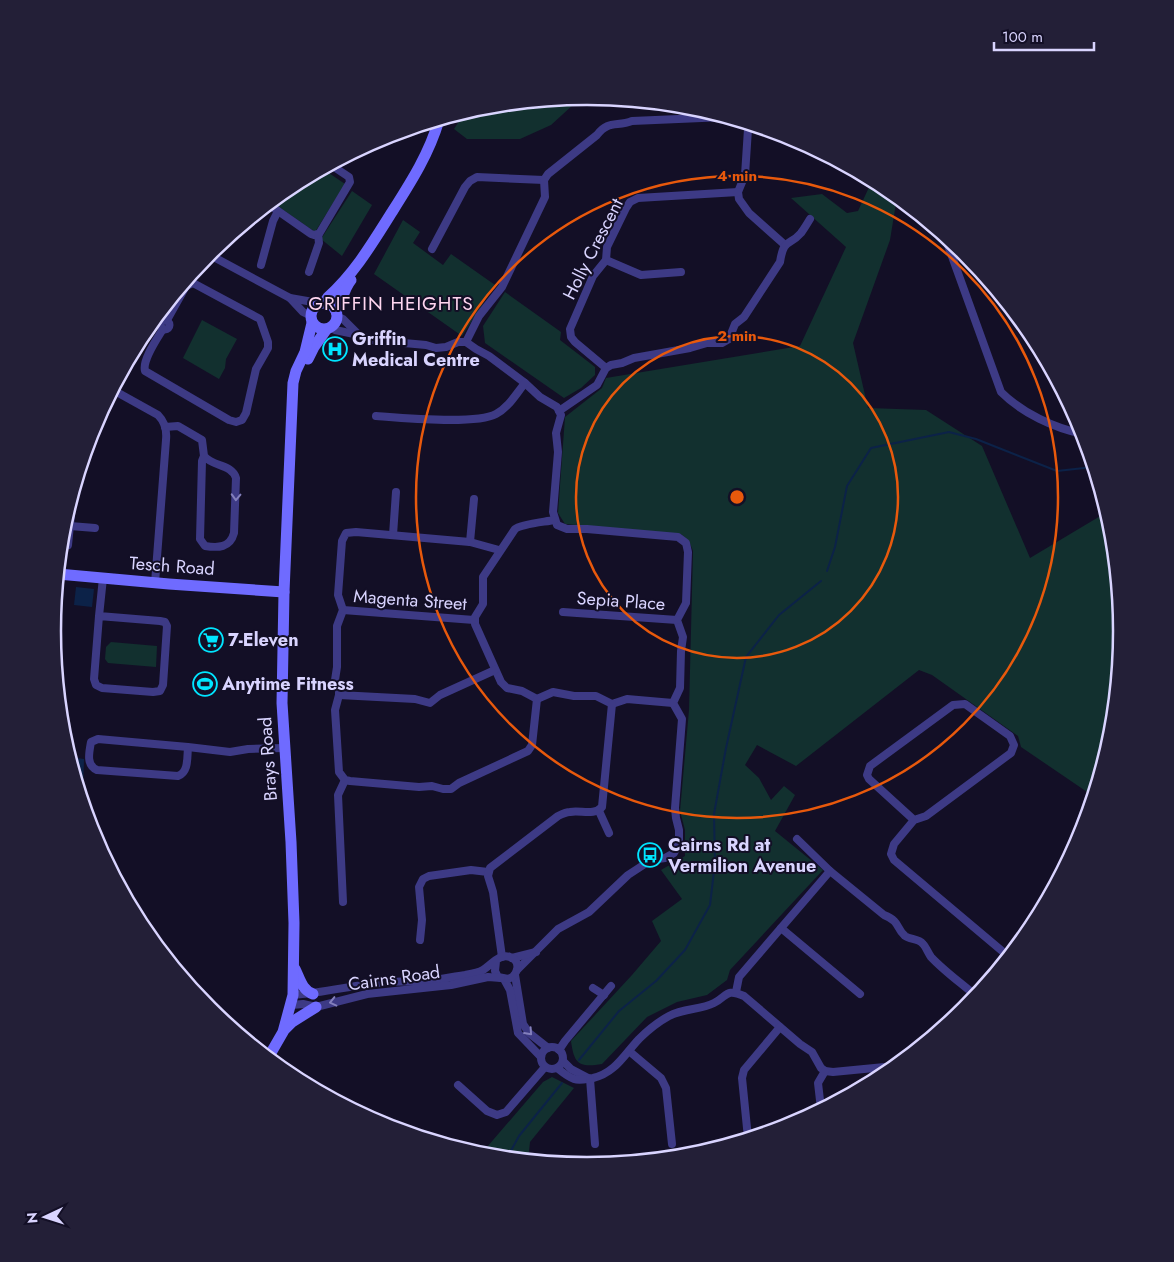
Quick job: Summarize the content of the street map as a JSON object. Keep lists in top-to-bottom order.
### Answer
{
  "streets": {
    "main road": ["Tesch Road", "Brays Road"],
    "street": [
      "Holly Crescent",
      "Magenta Street",
      "Sepia Place",
      "Cairns Road"
    ]
  },
  "crossings": [
    ["Tesch Road", "Brays Road"],
    ["Brays Road", "Cairns Road"]
  ],
  "districts": ["GRIFFIN HEIGHTS"],
  "places": {
    "hospital": ["Griffin Medical Centre"],
    "supermarket": ["7-Eleven"],
    "sports": ["Anytime Fitness"],
    "bus stop": ["Cairns Rd at Vermilion Avenue"]
  },
  "scale_bar": "100 m",
  "north": "left",
  "rings": ["4 min", "2 min"]
}
